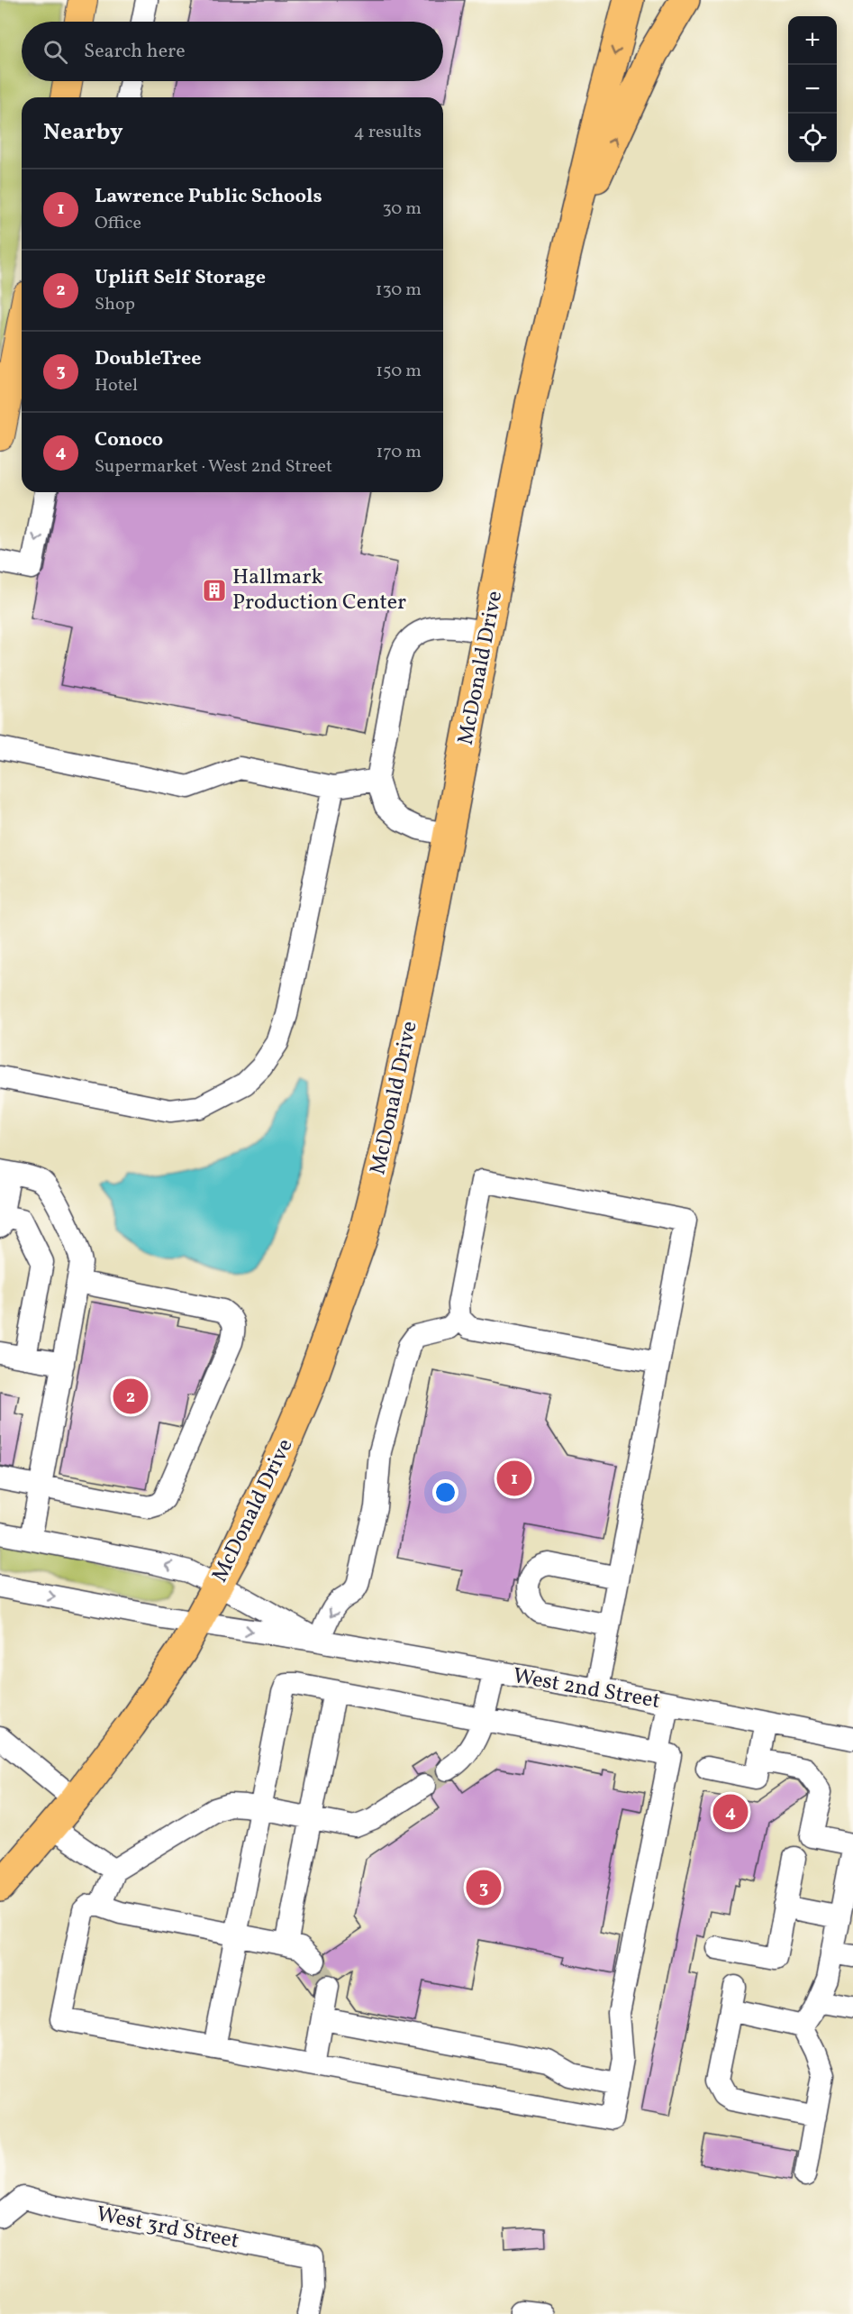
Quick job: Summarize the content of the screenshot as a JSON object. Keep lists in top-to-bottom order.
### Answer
{
  "streets": {
    "highway": ["McDonald Drive"],
    "street": ["West 2nd Street", "West 3rd Street"]
  },
  "crossings": [
    ["McDonald Drive", "West 2nd Street"]
  ],
  "places": {
    "building": ["Hallmark Production Center"]
  },
  "page": {
    "map_buttons": ["+", "−"],
    "search": "Search here",
    "heading": ["Nearby", "4 results"],
    "list": [
      {
        "mark": "1",
        "name": "Lawrence Public Schools",
        "note": "Office",
        "value": "30 m"
      },
      {
        "mark": "2",
        "name": "Uplift Self Storage",
        "note": "Shop",
        "value": "130 m"
      },
      {
        "mark": "3",
        "name": "DoubleTree",
        "note": "Hotel",
        "value": "150 m"
      },
      {
        "mark": "4",
        "name": "Conoco",
        "note": "Supermarket · West 2nd Street",
        "value": "170 m"
      }
    ],
    "pins": [
      "2",
      "1",
      "4",
      "3"
    ]
  }
}
